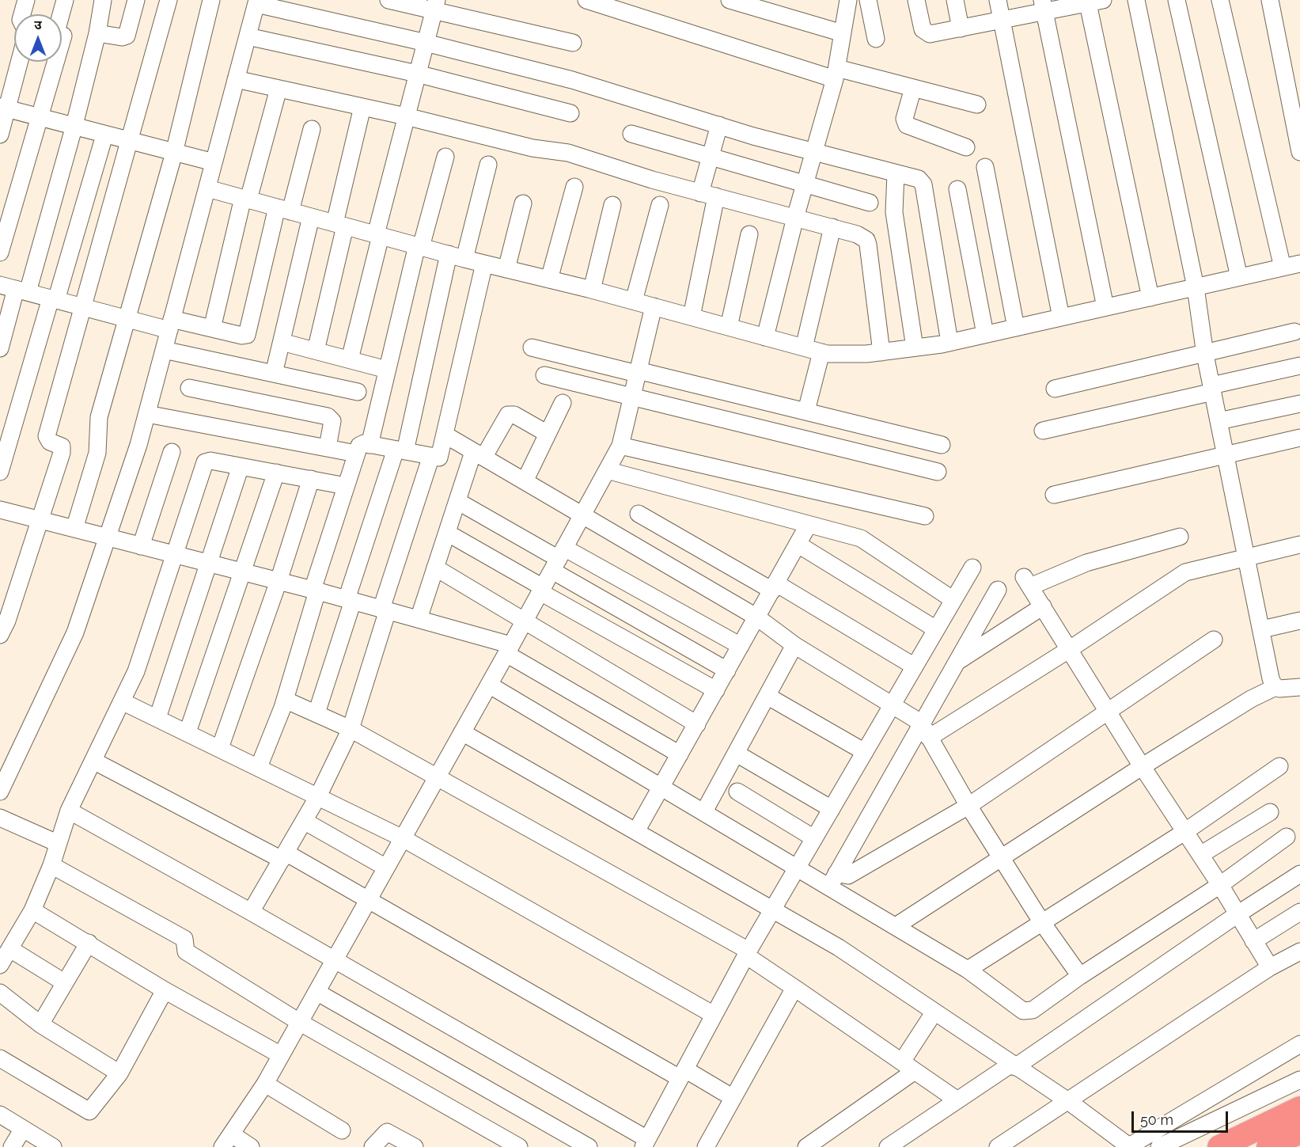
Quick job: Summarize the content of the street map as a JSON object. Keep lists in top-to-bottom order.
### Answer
{
  "scale_bar": "50 m",
  "north": "top"
}
